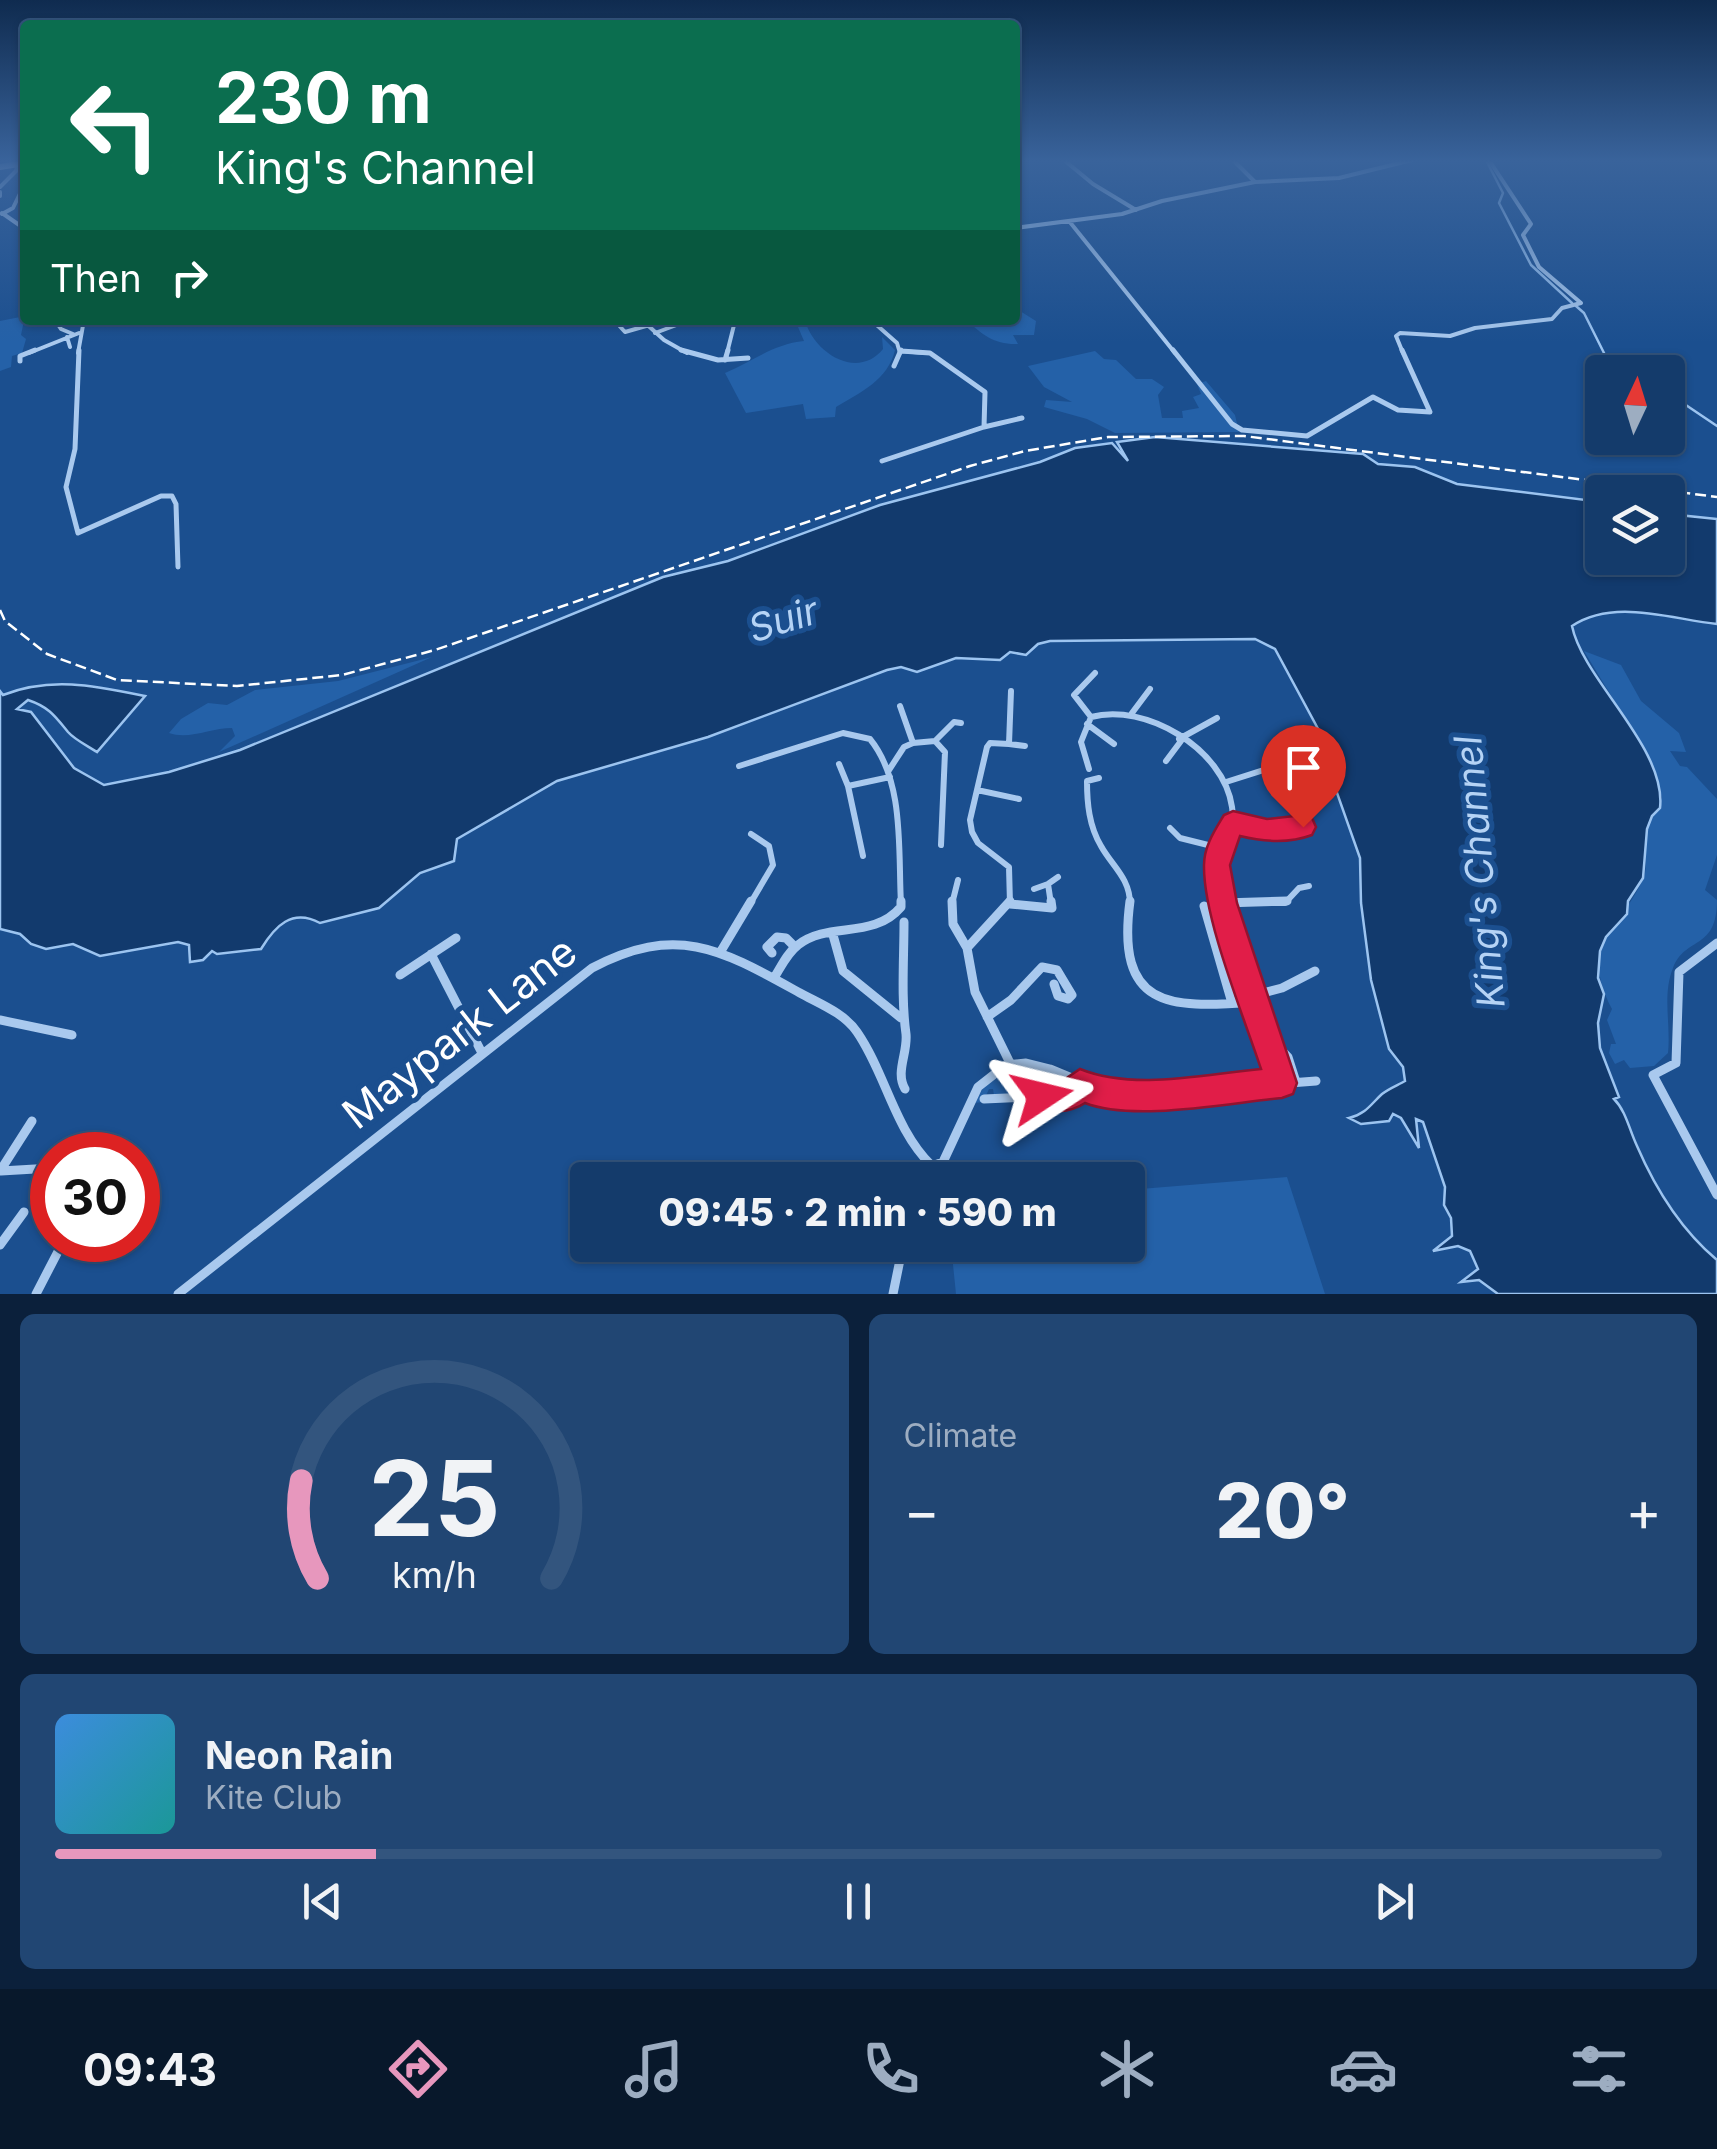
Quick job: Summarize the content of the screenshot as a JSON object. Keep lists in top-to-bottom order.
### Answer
{
  "streets": {
    "street": ["Maypark Lane"]
  },
  "water": ["Suir", "King's Channel"],
  "north": "top",
  "page": {
    "turn": ["230 m", "King's Channel"],
    "then": "Then",
    "limit": "30",
    "trip": "09:45 · 2 min · 590 m",
    "tile": "Climate",
    "heat": ["−", "20°", "+"],
    "song": ["Neon Rain", "Kite Club"],
    "tabs": "09:43",
    "gauge": ["25", "km/h"]
  }
}
